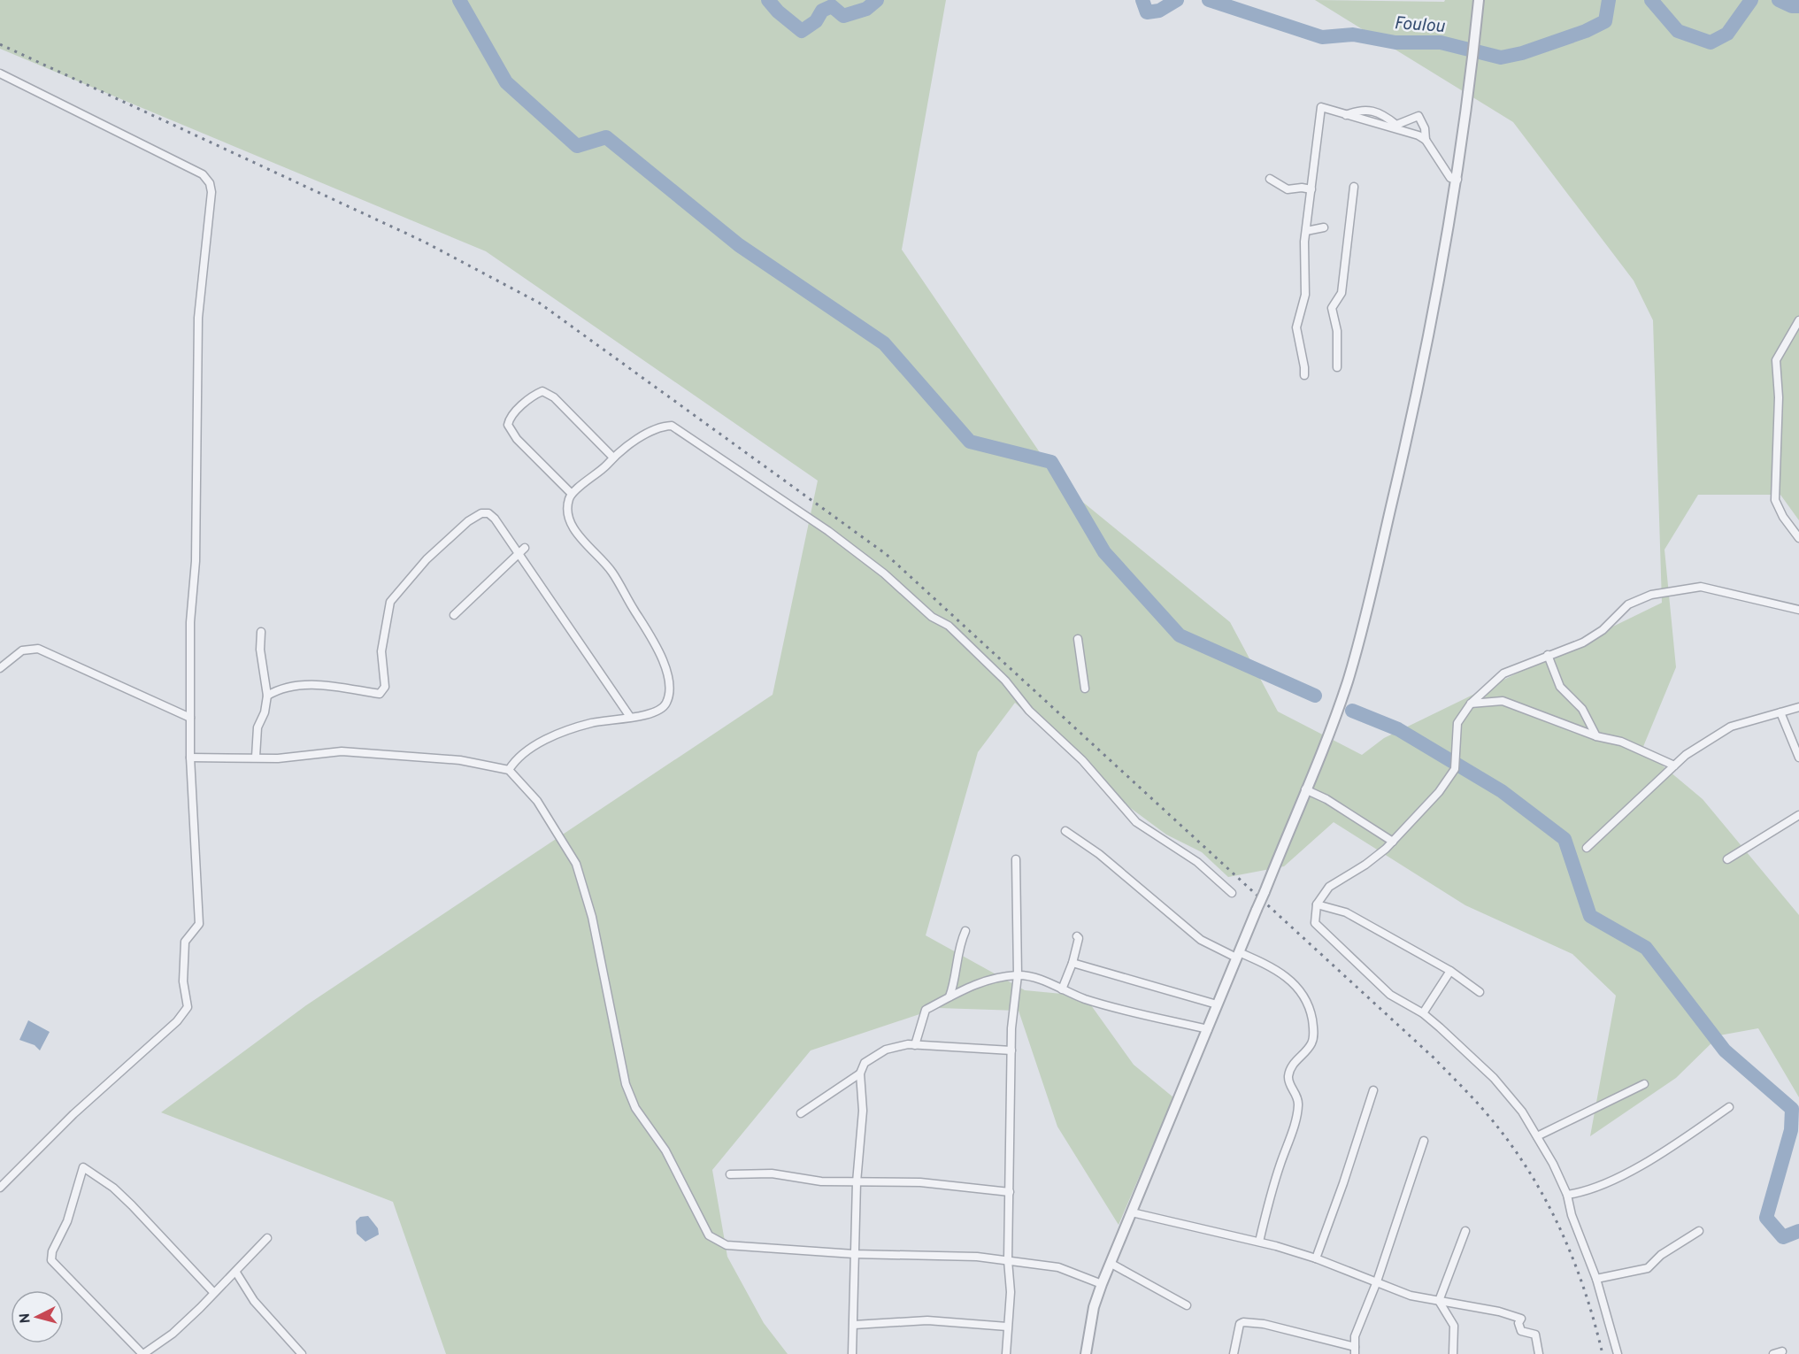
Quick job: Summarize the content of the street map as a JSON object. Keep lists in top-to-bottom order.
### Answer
{
  "water": ["Foulou"],
  "north": "left"
}
